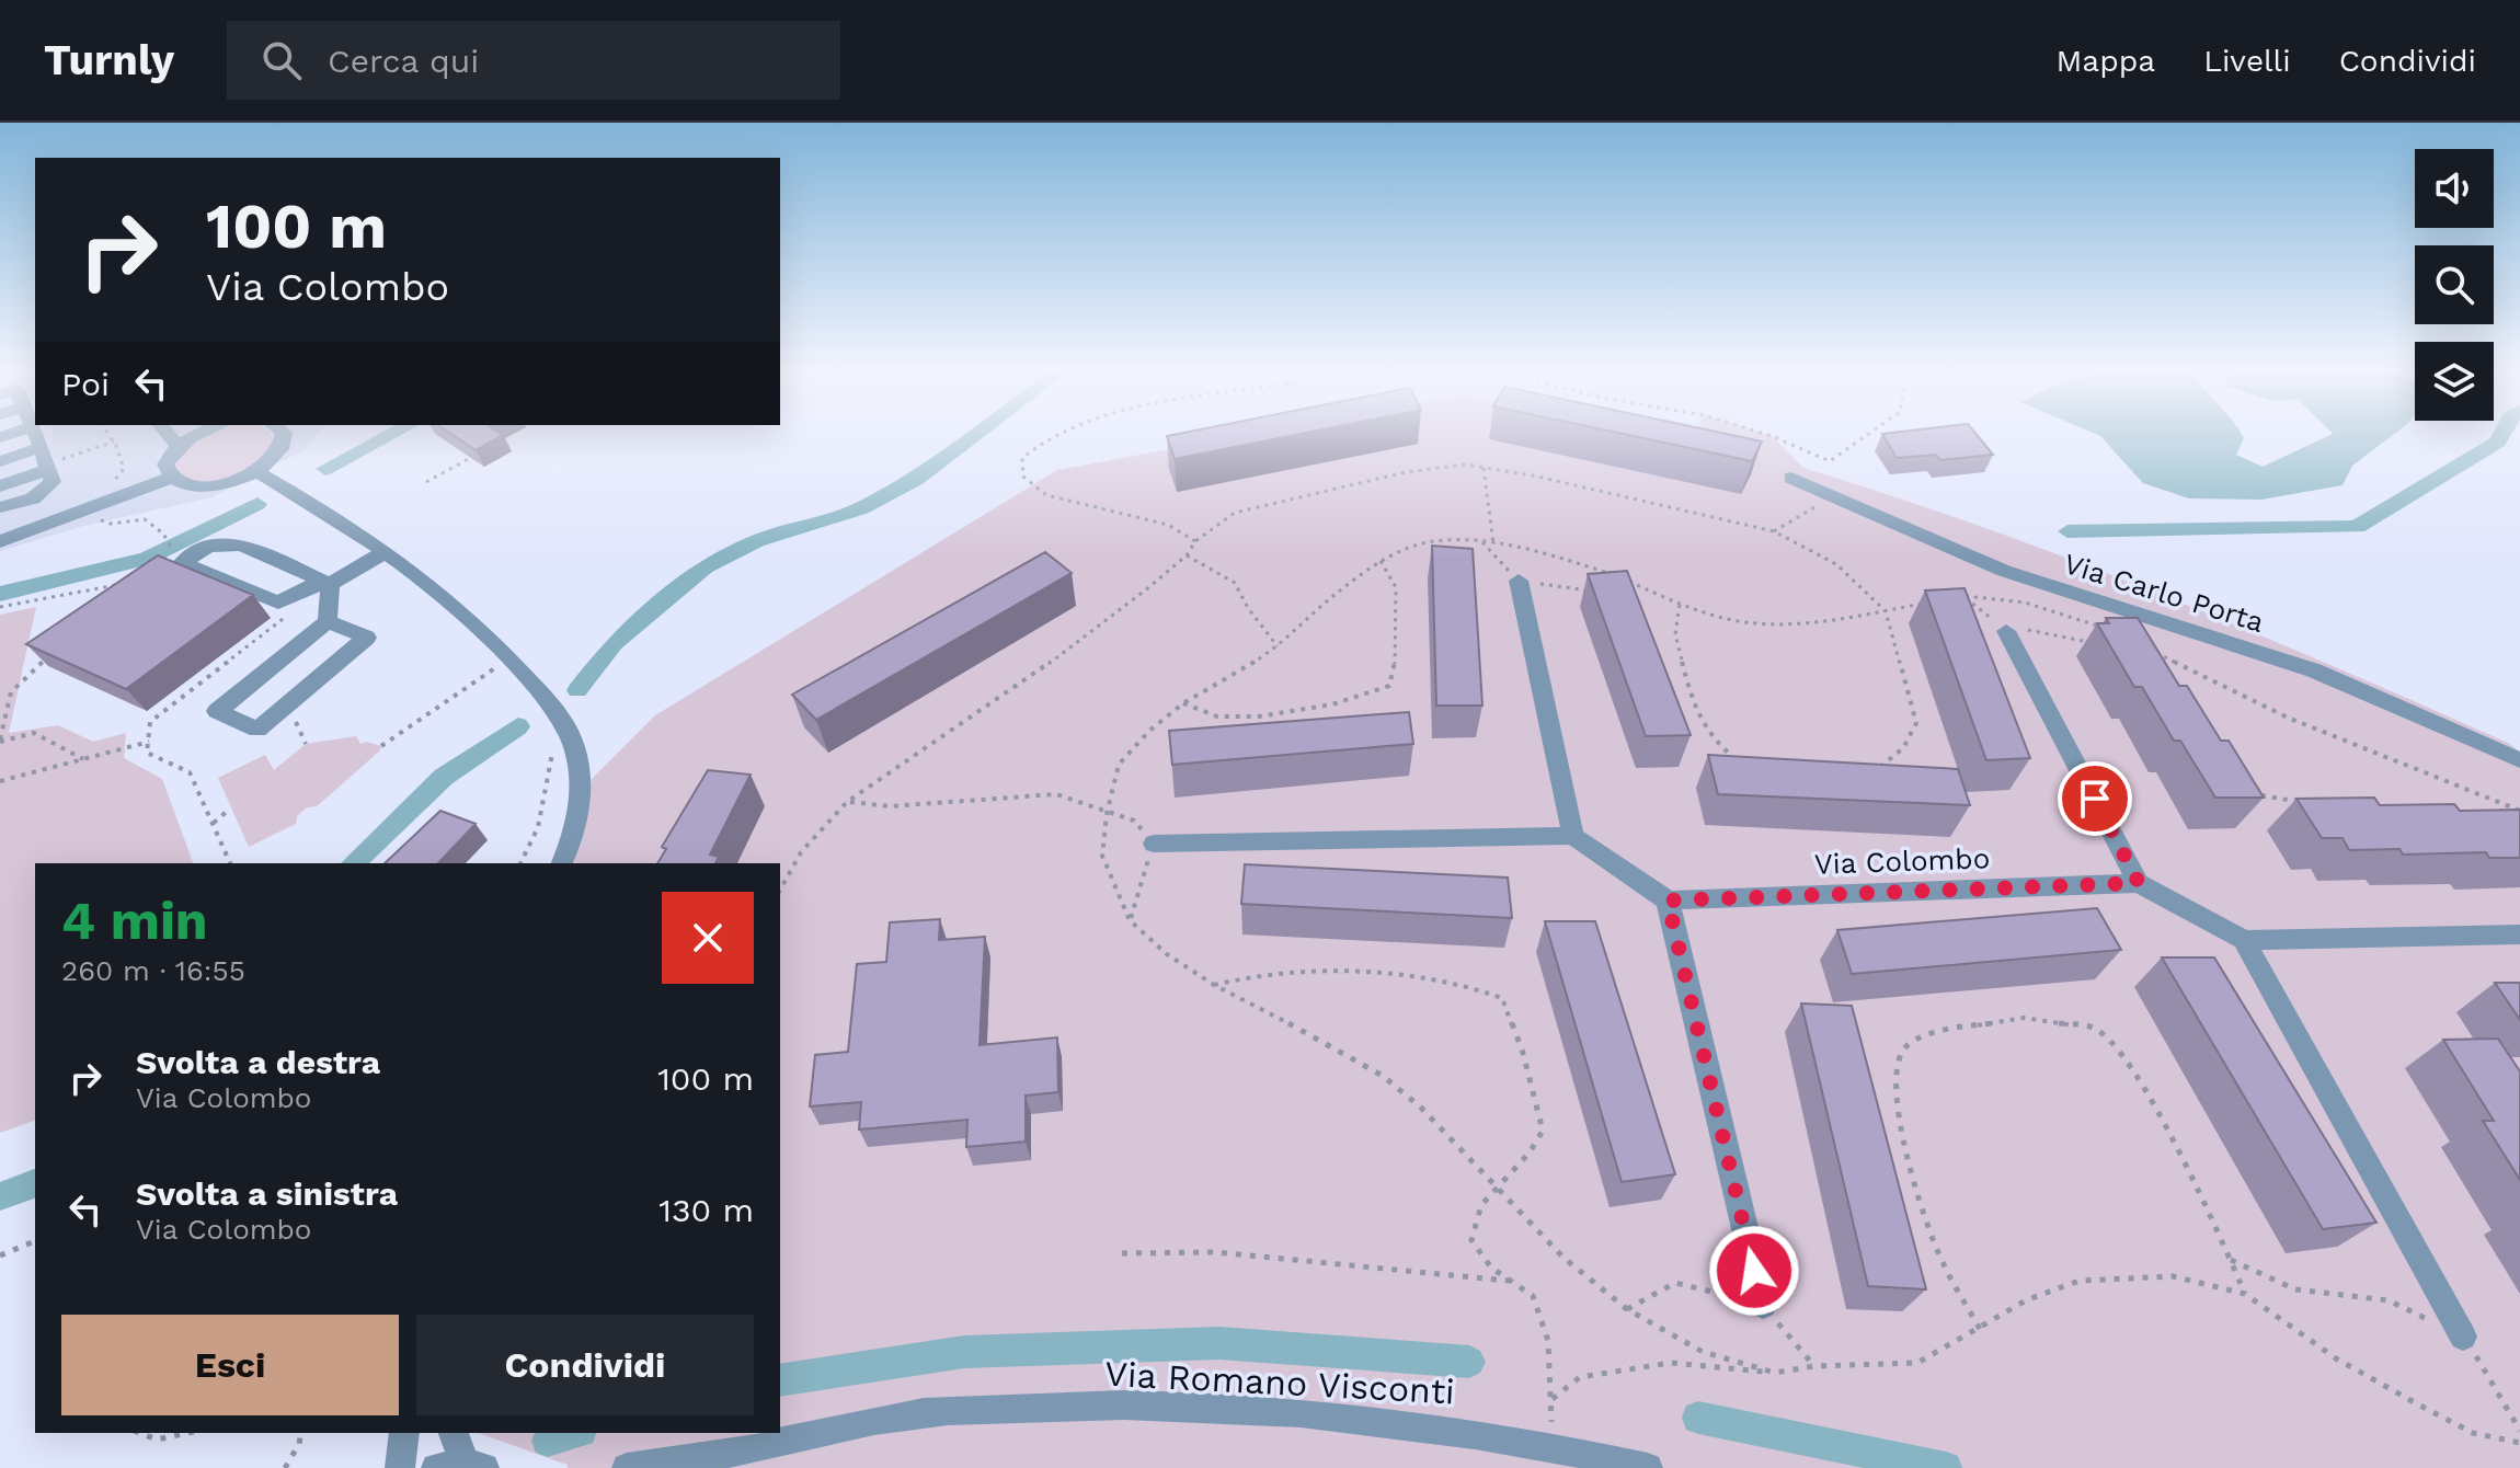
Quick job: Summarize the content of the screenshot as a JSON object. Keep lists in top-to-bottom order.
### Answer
{
  "streets": {
    "street": ["Via Carlo Porta", "Via Colombo", "Via Romano Visconti"]
  },
  "page": {
    "header": "Turnly",
    "search": "Cerca qui",
    "nav": ["Mappa", "Livelli", "Condividi"],
    "turn": ["100 m", "Via Colombo"],
    "then": "Poi",
    "heading": ["4 min", "260 m · 16:55"],
    "list": [
      {
        "name": "Svolta a destra",
        "note": "Via Colombo",
        "value": "100 m"
      },
      {
        "name": "Svolta a sinistra",
        "note": "Via Colombo",
        "value": "130 m"
      }
    ],
    "buttons": ["Esci", "Condividi"]
  }
}
